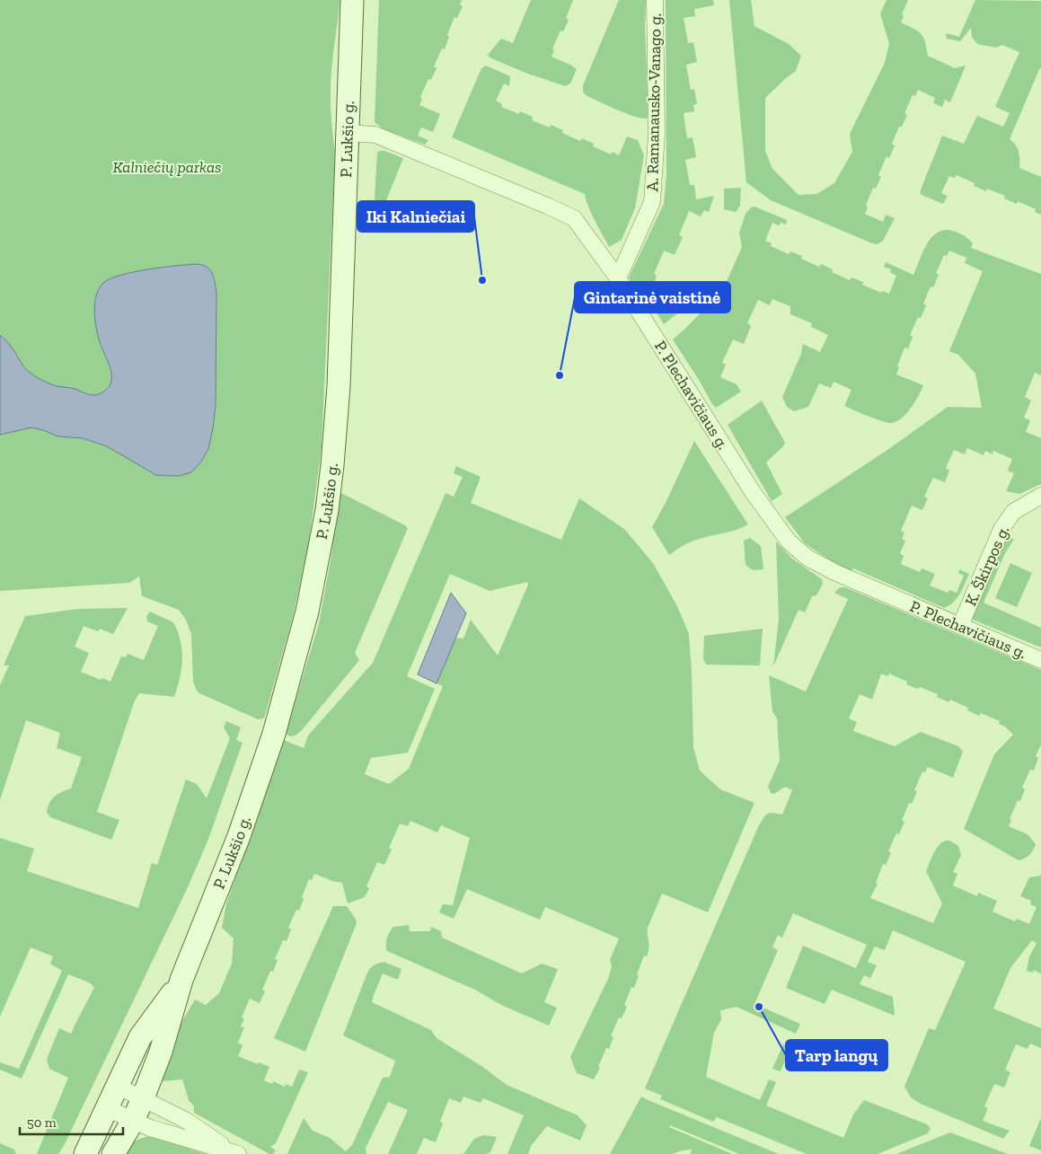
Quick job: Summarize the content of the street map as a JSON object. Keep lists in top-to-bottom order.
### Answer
{
  "streets": {
    "main road": ["P. Lukšio g."],
    "street": ["A. Ramanausko-Vanago g.", "P. Plechavičiaus g.", "K. Škirpos g."]
  },
  "crossings": [
    ["A. Ramanausko-Vanago g.", "P. Plechavičiaus g."],
    ["P. Lukšio g.", "P. Plechavičiaus g."],
    ["P. Plechavičiaus g.", "K. Škirpos g."]
  ],
  "parks": ["Kalniečių parkas"],
  "places": ["Iki Kalniečiai", "Gintarinė vaistinė", "Tarp langų"],
  "scale_bar": "50 m"
}
